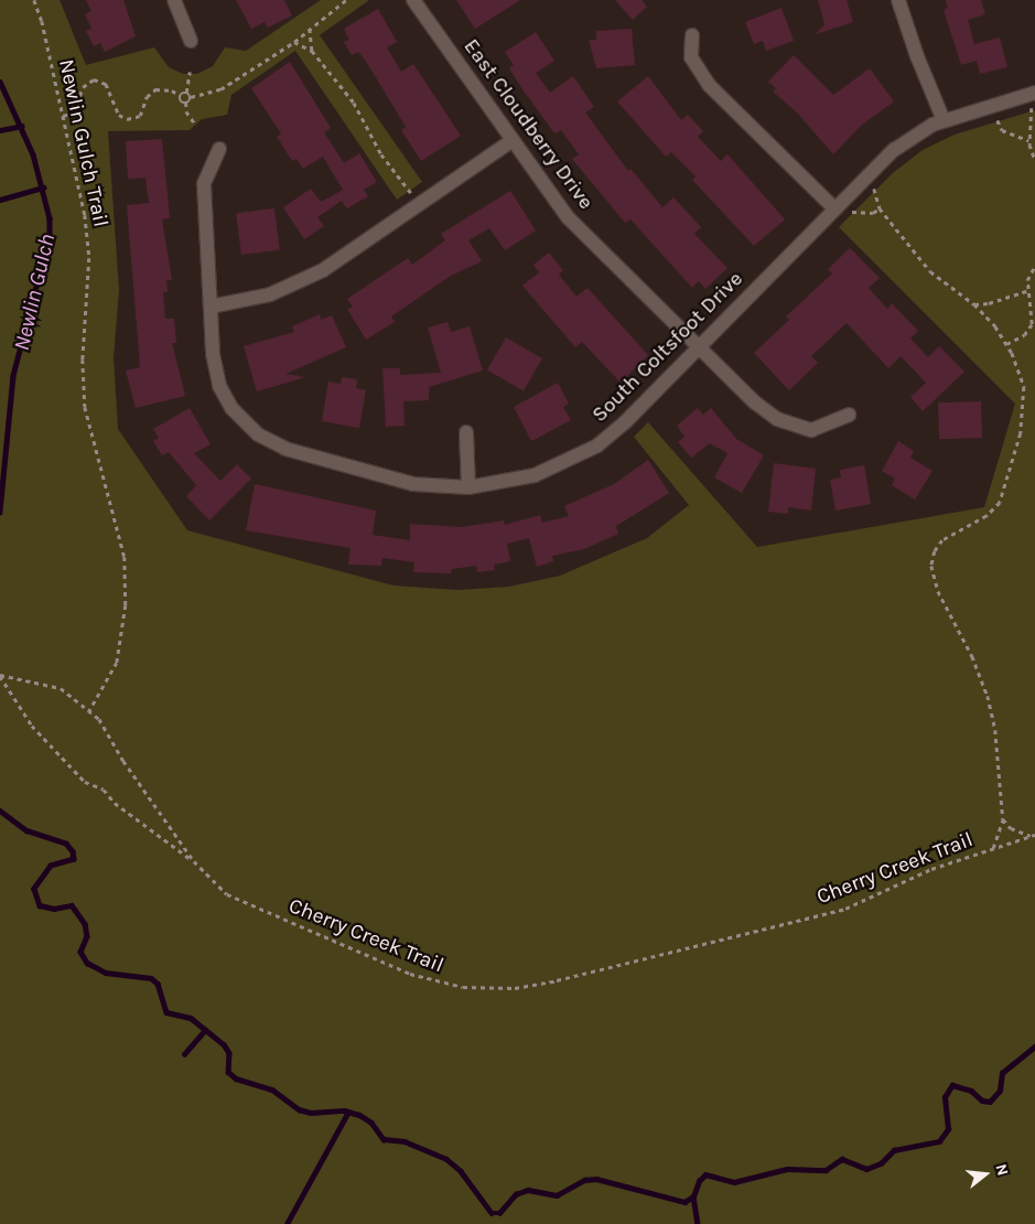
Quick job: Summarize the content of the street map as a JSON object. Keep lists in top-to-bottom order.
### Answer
{
  "streets": {
    "street": ["East Cloudberry Drive", "South Coltsfoot Drive"],
    "path": ["Newlin Gulch Trail", "Cherry Creek Trail"]
  },
  "crossings": [
    ["East Cloudberry Drive", "South Coltsfoot Drive"],
    ["Newlin Gulch Trail", "Cherry Creek Trail"]
  ],
  "water": ["Newlin Gulch"],
  "north": "right"
}
